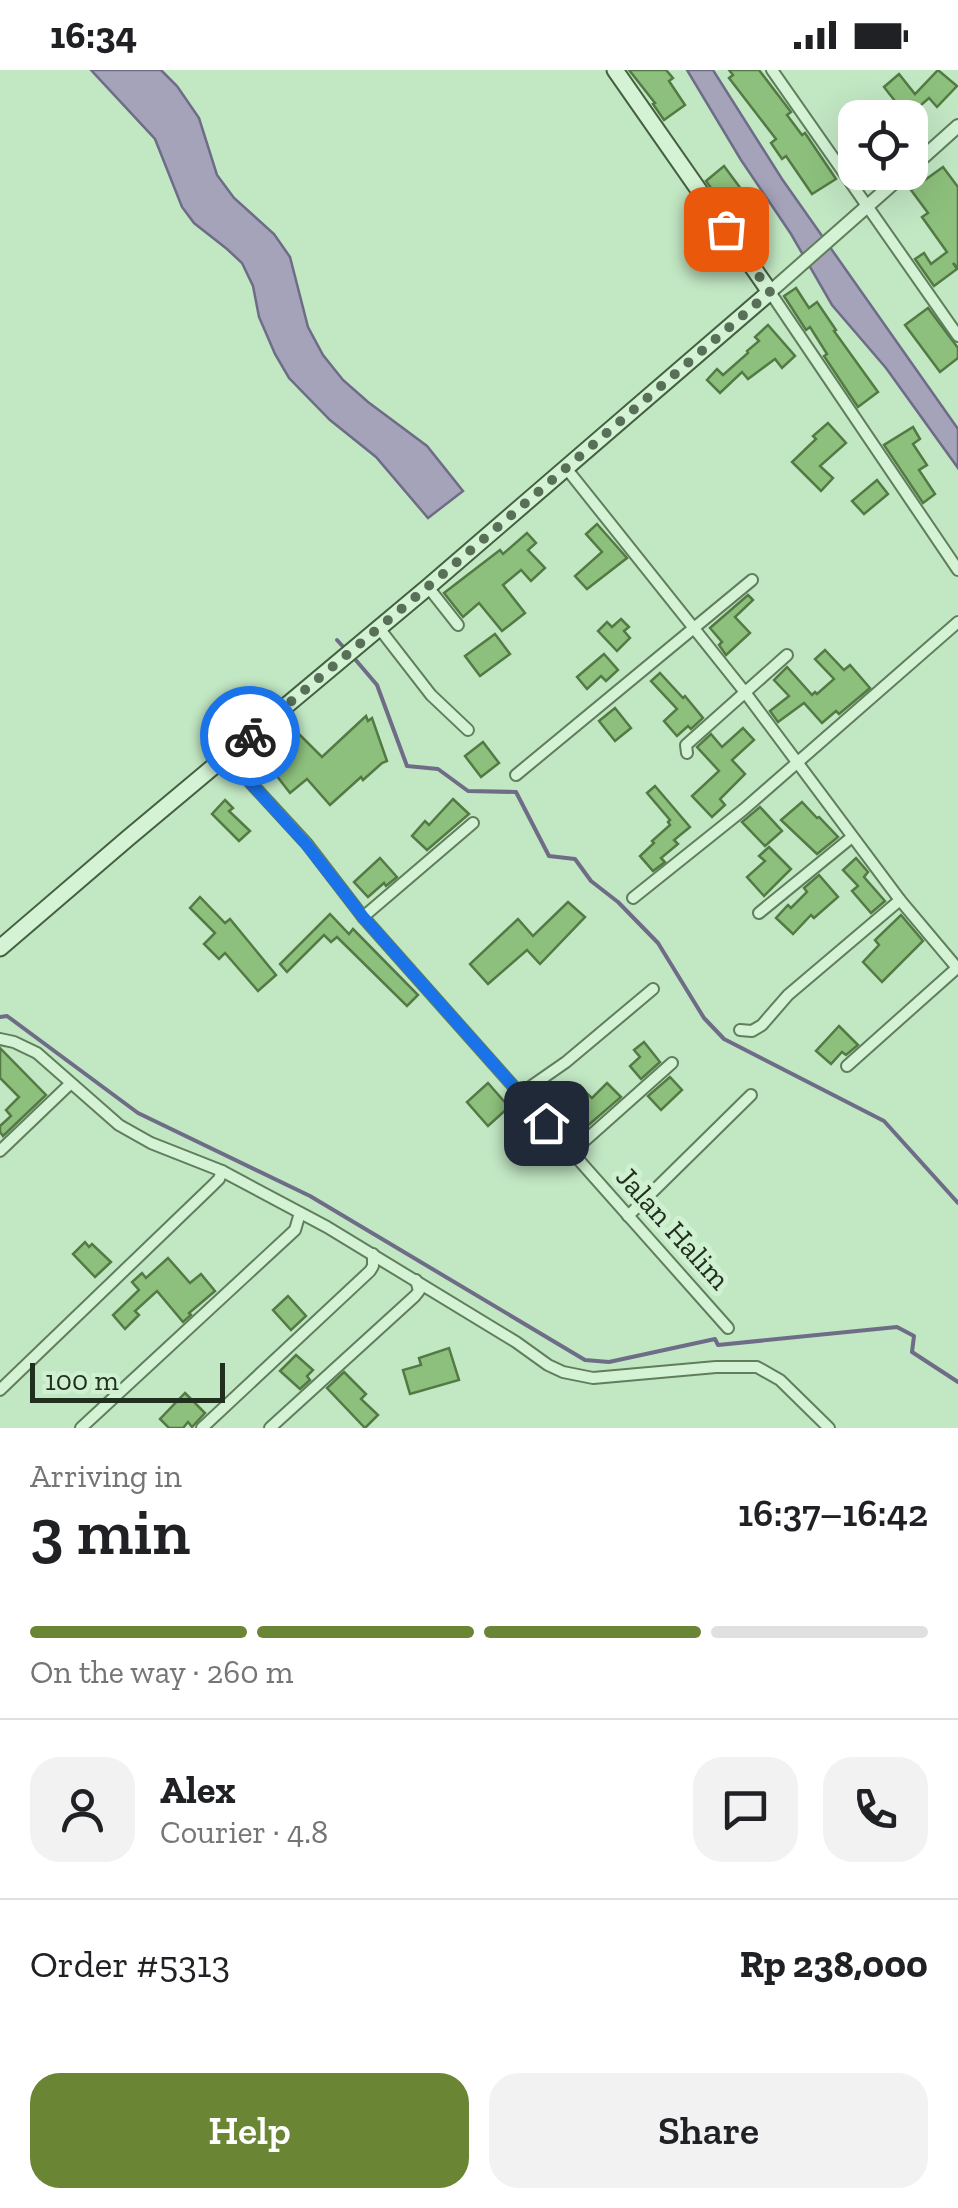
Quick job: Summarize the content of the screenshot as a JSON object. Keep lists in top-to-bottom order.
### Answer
{
  "streets": {
    "street": ["Jalan Halim"]
  },
  "scale_bar": "100 m",
  "page": {
    "status": "16:34",
    "scale": "100 m",
    "heading": ["3 min", "Arriving in", "16:37–16:42"],
    "panel": [
      "Alex",
      "Courier · 4.8",
      "Order #5313",
      "Rp 238,000"
    ],
    "bar": "On the way · 260 m",
    "buttons": ["Help", "Share"]
  }
}
